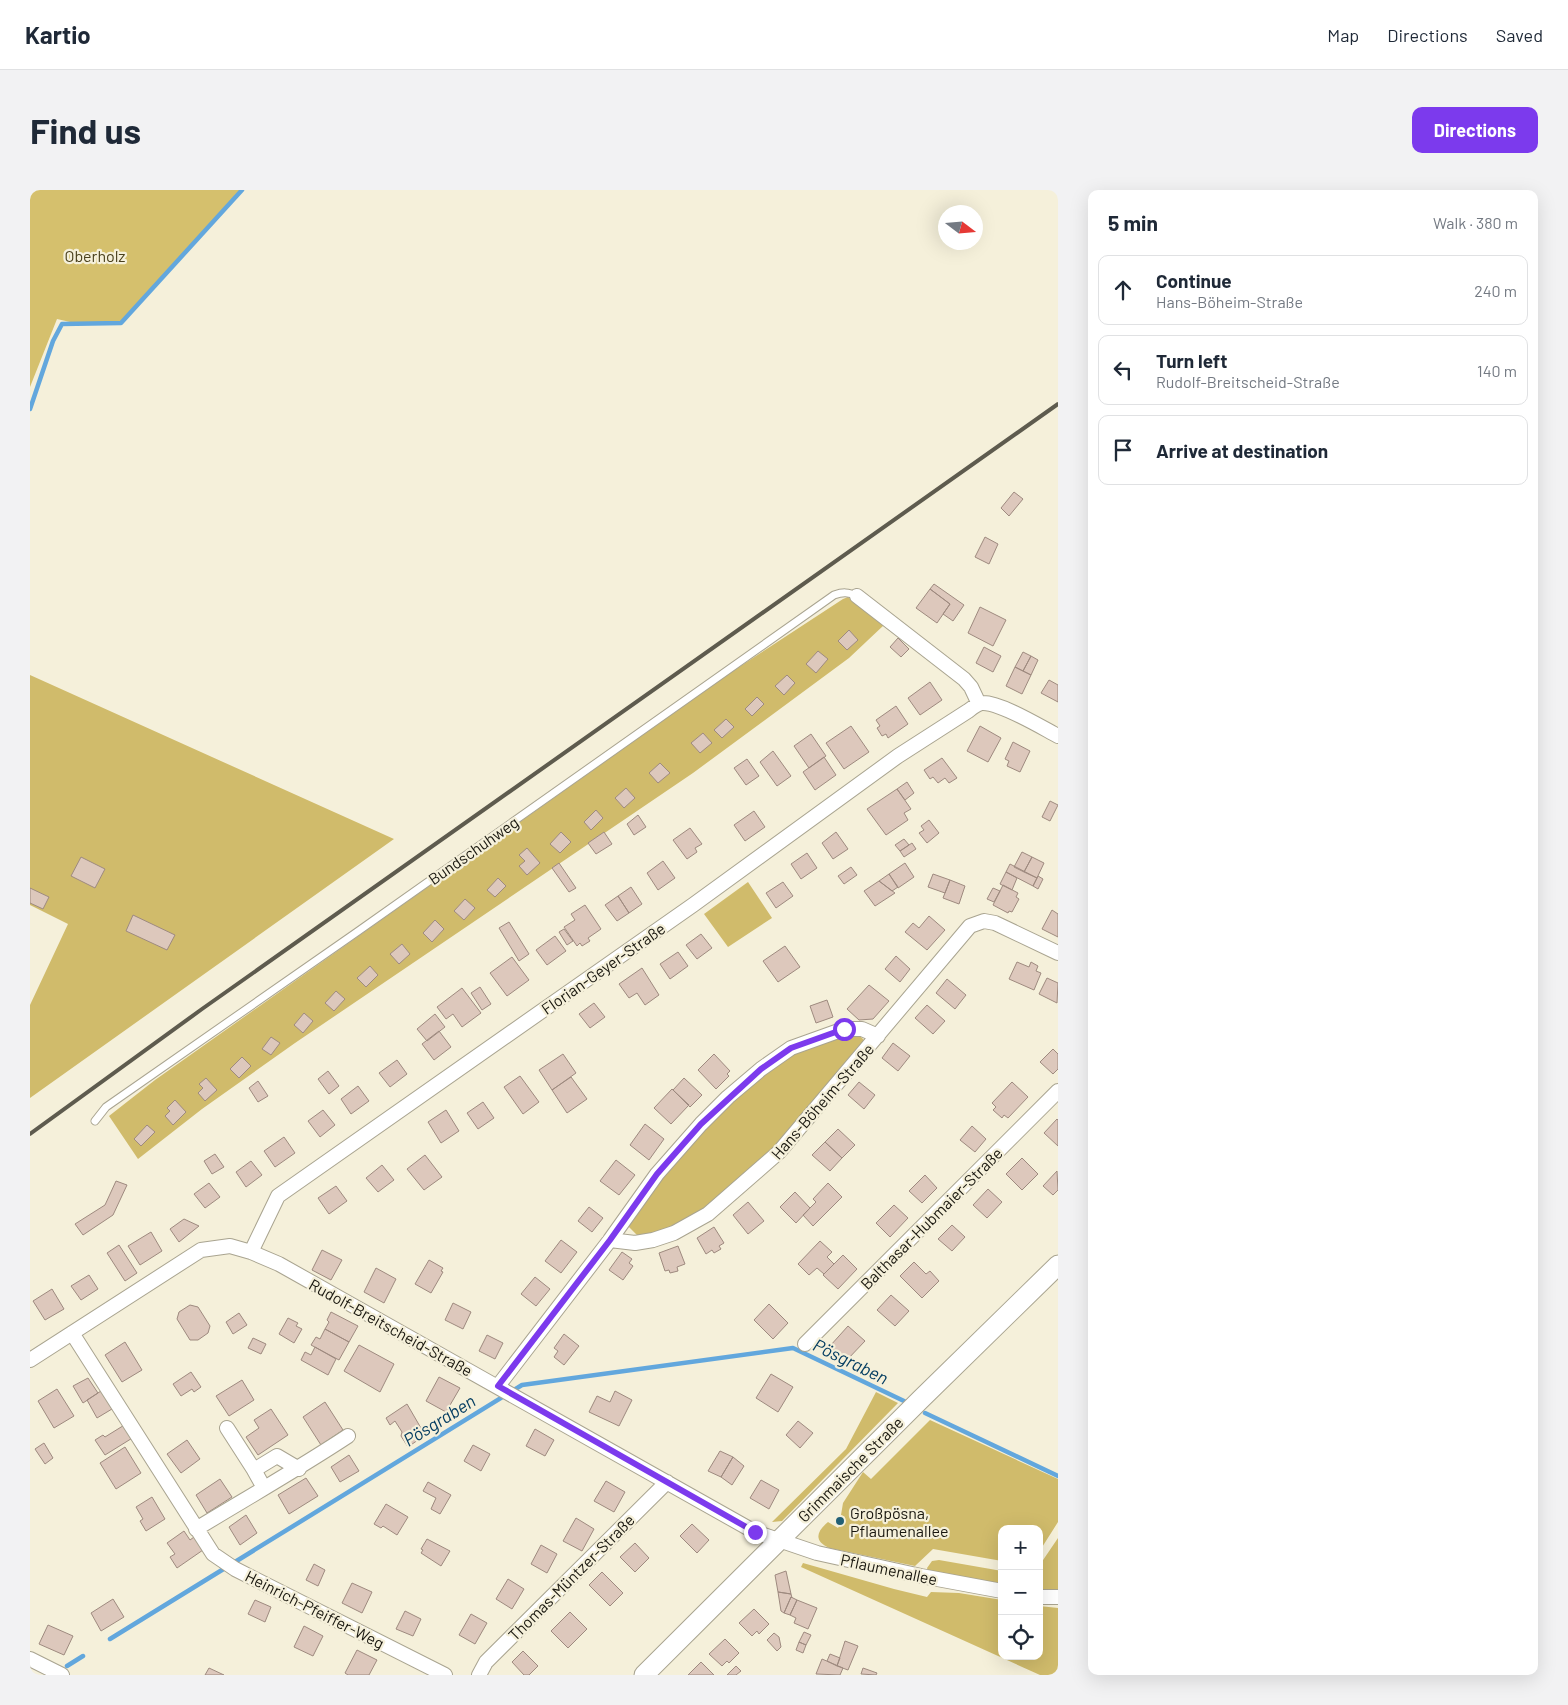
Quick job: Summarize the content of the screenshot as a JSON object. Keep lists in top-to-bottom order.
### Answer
{
  "streets": {
    "main road": ["Grimmaische Straße"],
    "street": [
      "Florian-Geyer-Straße",
      "Hans-Böheim-Straße",
      "Balthasar-Hubmaier-Straße",
      "Rudolf-Breitscheid-Straße",
      "Pflaumenallee",
      "Thomas-Müntzer-Straße",
      "Heinrich-Pfeiffer-Weg"
    ],
    "lane": ["Bundschuhweg"]
  },
  "crossings": [
    ["Florian-Geyer-Straße", "Rudolf-Breitscheid-Straße"],
    ["Hans-Böheim-Straße", "Rudolf-Breitscheid-Straße"],
    ["Rudolf-Breitscheid-Straße", "Grimmaische Straße"],
    ["Rudolf-Breitscheid-Straße", "Pflaumenallee"],
    ["Rudolf-Breitscheid-Straße", "Thomas-Müntzer-Straße"],
    ["Rudolf-Breitscheid-Straße", "Heinrich-Pfeiffer-Weg"],
    ["Grimmaische Straße", "Pflaumenallee"]
  ],
  "water": ["Pösgraben"],
  "parks": ["Oberholz"],
  "places": ["Großpösna, Pflaumenallee"],
  "north": "right",
  "page": {
    "header": "Kartio",
    "nav": ["Map", "Directions", "Saved"],
    "buttons": "Directions",
    "title": "Find us",
    "heading": ["5 min", "Walk · 380 m"],
    "list": [
      ["Continue", "Hans-Böheim-Straße", "240 m"],
      ["Turn left", "Rudolf-Breitscheid-Straße", "140 m"],
      "Arrive at destination"
    ],
    "map_buttons": ["+", "−"]
  }
}
